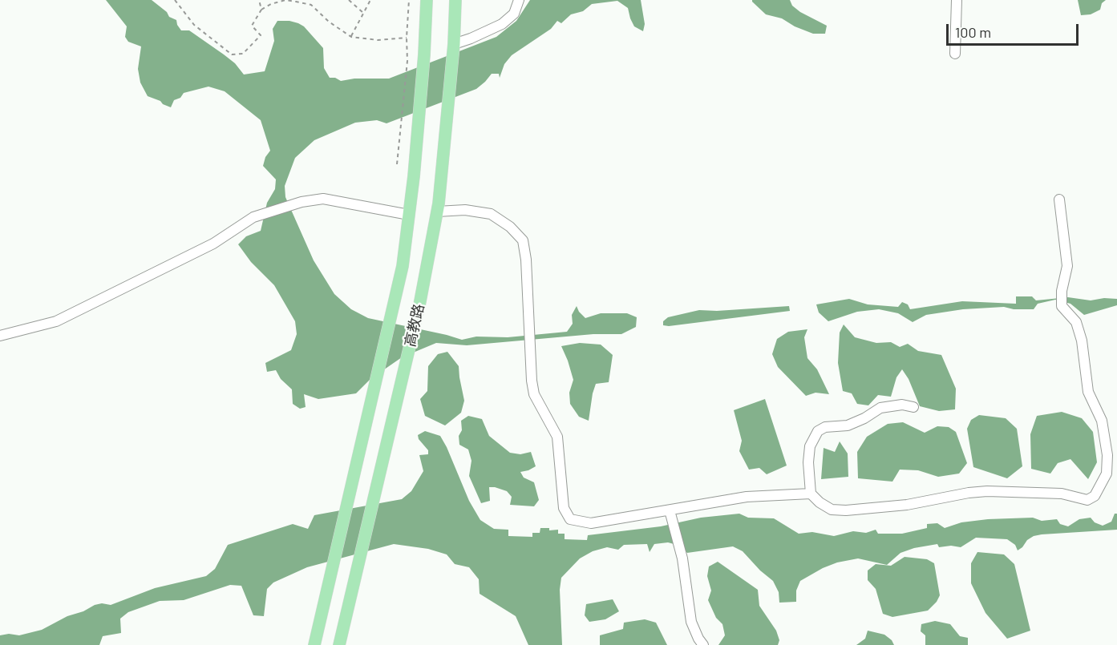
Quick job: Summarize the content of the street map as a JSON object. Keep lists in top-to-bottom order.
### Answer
{
  "streets": {
    "main road": ["高教路"]
  },
  "scale_bar": "100 m"
}
